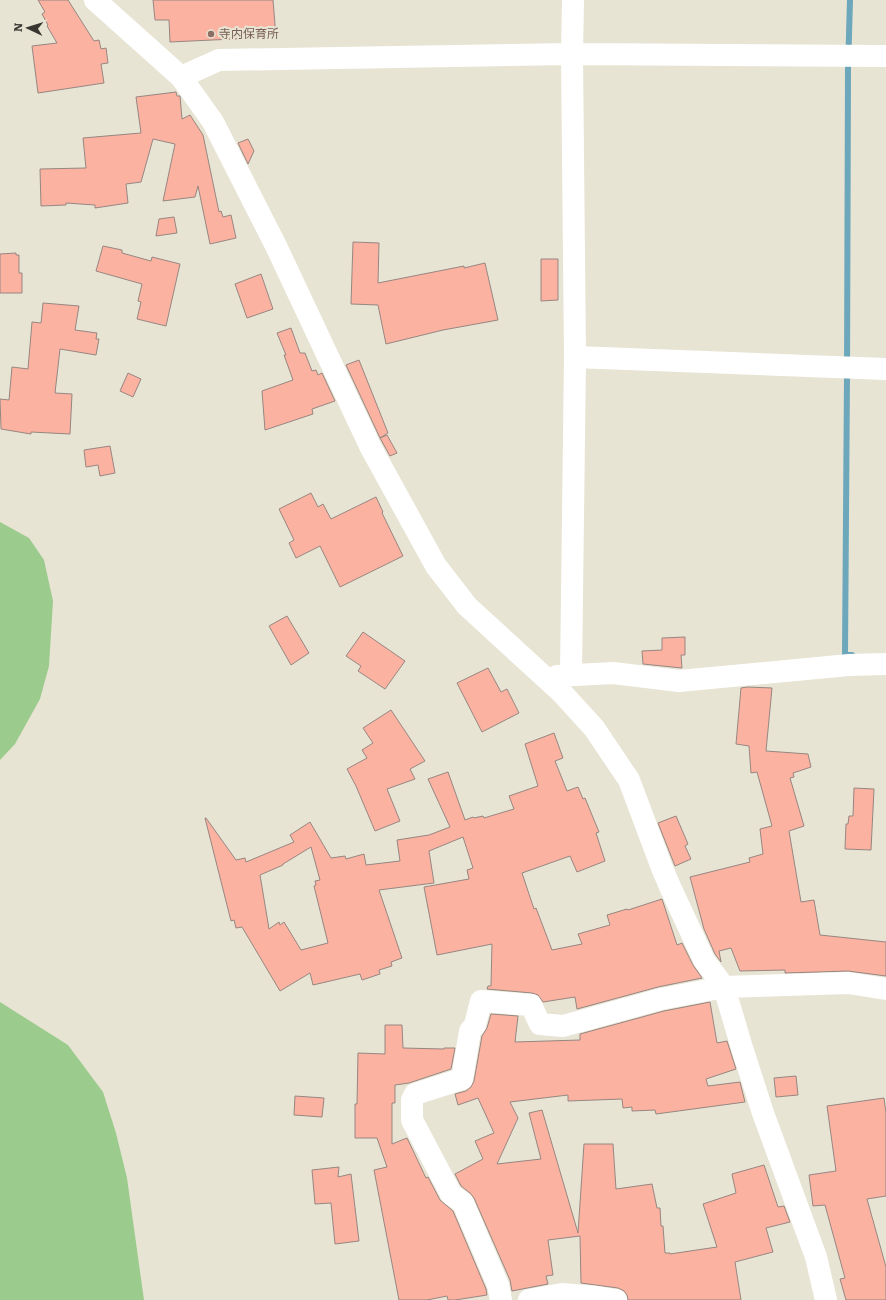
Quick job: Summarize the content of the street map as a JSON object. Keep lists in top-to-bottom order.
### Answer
{
  "places": ["寺内保育所"],
  "north": "left"
}
